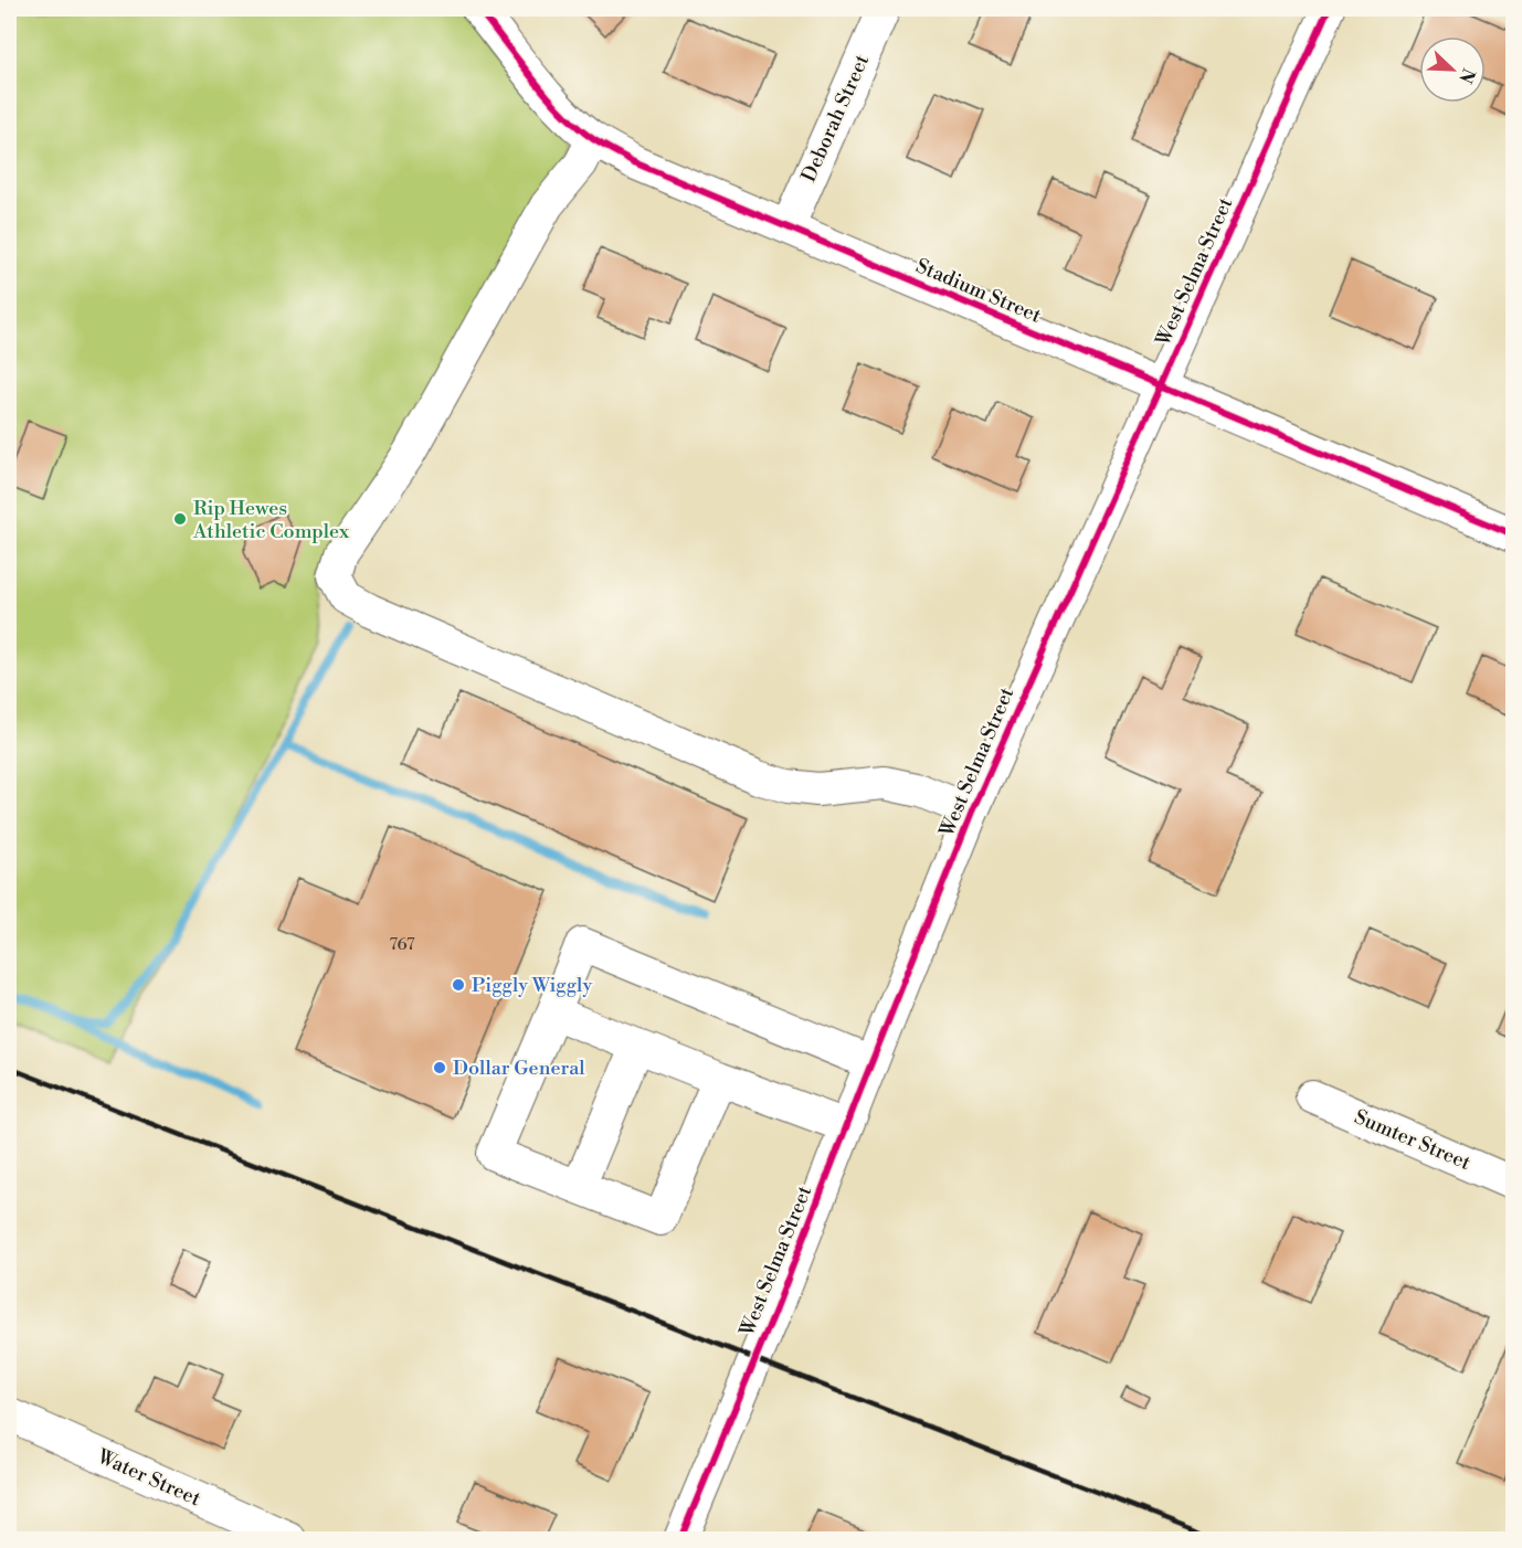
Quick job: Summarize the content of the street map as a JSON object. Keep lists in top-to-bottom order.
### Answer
{
  "streets": {
    "street": [
      "Deborah Street",
      "West Selma Street",
      "Stadium Street",
      "Sumter Street",
      "Water Street"
    ]
  },
  "crossings": [
    ["Deborah Street", "Stadium Street"],
    ["West Selma Street", "Stadium Street"]
  ],
  "places": ["Rip Hewes Athletic Complex", "Piggly Wiggly", "Dollar General"],
  "house_numbers": ["767"],
  "north": "bottom right"
}
